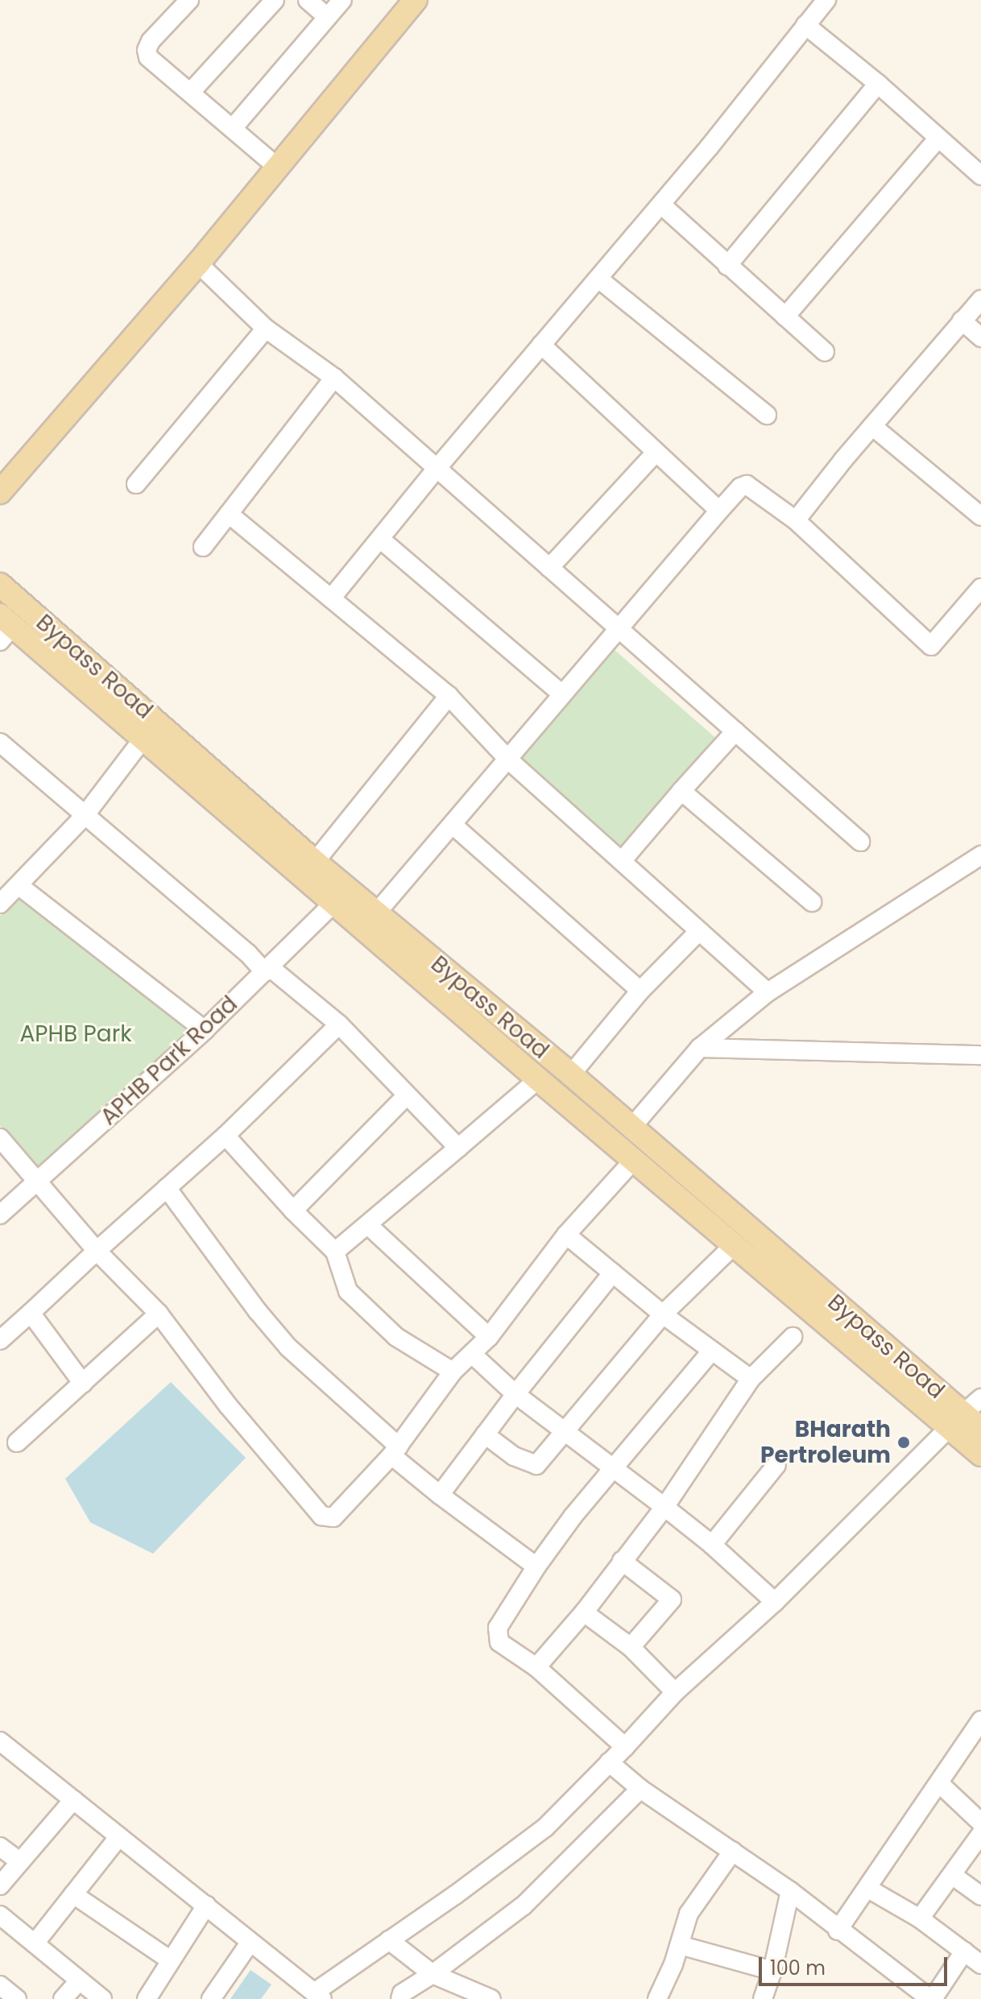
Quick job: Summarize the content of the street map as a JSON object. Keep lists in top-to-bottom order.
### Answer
{
  "streets": {
    "main road": ["Bypass Road"],
    "street": ["APHB Park Road"]
  },
  "crossings": [
    ["Bypass Road", "APHB Park Road"]
  ],
  "parks": ["APHB Park"],
  "places": ["BHarath Pertroleum"],
  "scale_bar": "100 m"
}
